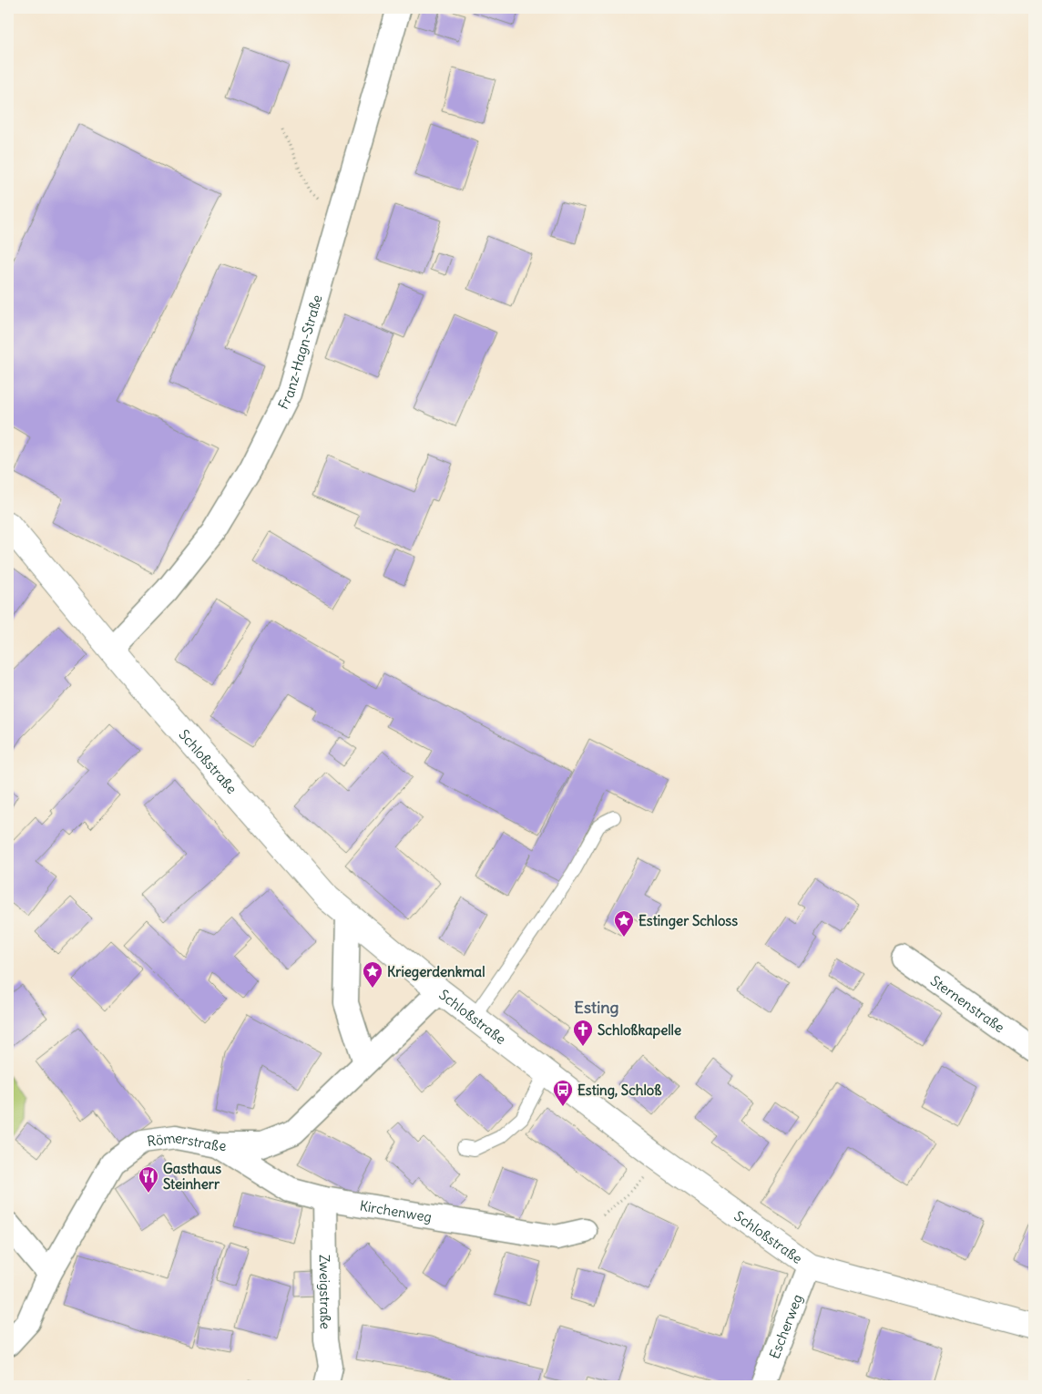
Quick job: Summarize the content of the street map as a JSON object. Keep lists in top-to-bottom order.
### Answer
{
  "streets": {
    "street": [
      "Franz-Hagn-Straße",
      "Schloßstraße",
      "Sternenstraße",
      "Römerstraße",
      "Kirchenweg",
      "Zweigstraße",
      "Escherweg"
    ]
  },
  "crossings": [
    ["Franz-Hagn-Straße", "Schloßstraße"],
    ["Schloßstraße", "Römerstraße"],
    ["Schloßstraße", "Escherweg"],
    ["Römerstraße", "Kirchenweg"],
    ["Kirchenweg", "Zweigstraße"]
  ],
  "districts": ["Esting"],
  "places": {
    "place": ["Estinger Schloss", "Kriegerdenkmal"],
    "church": ["Schloßkapelle"],
    "bus stop": ["Esting, Schloß"],
    "restaurant": ["Gasthaus Steinherr"]
  }
}
